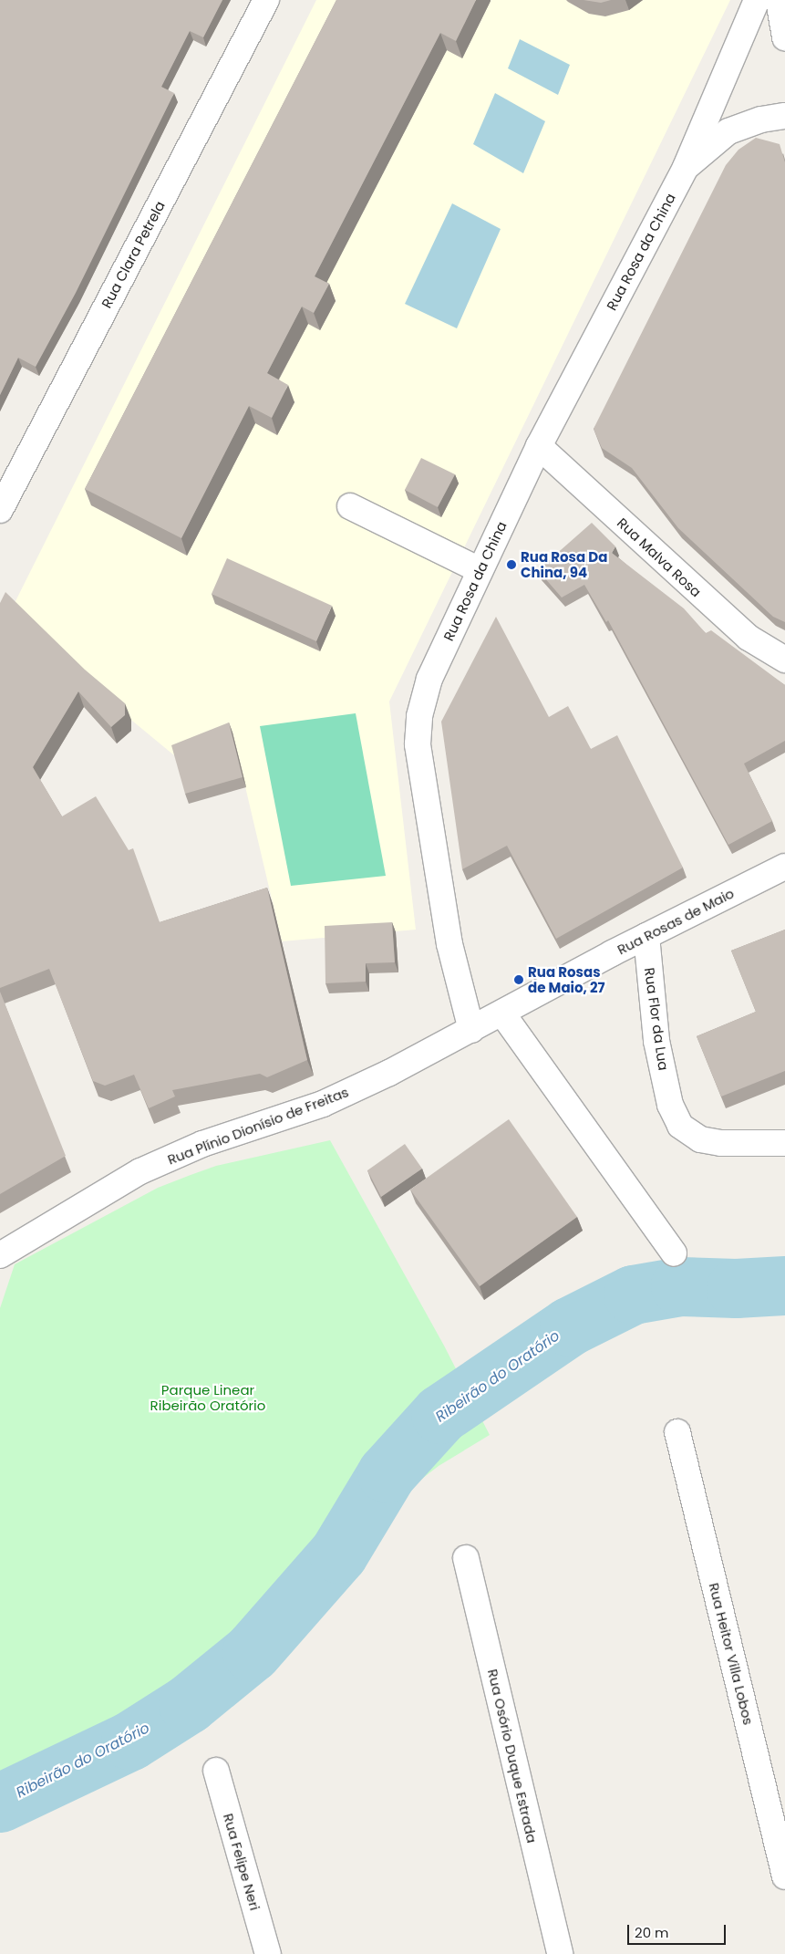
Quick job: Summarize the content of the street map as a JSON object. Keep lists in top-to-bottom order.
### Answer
{
  "streets": {
    "street": [
      "Rua Rosa da China",
      "Rua Clara Petrela",
      "Rua Malva Rosa",
      "Rua Rosas de Maio",
      "Rua Flor da Lua",
      "Rua Plínio Dionísio de Freitas",
      "Rua Heitor Villa Lobos",
      "Rua Osório Duque Estrada",
      "Rua Felipe Neri"
    ]
  },
  "crossings": [
    ["Rua Rosa da China", "Rua Malva Rosa"],
    ["Rua Rosa da China", "Rua Rosas de Maio"],
    ["Rua Rosa da China", "Rua Plínio Dionísio de Freitas"],
    ["Rua Rosas de Maio", "Rua Flor da Lua"],
    ["Rua Rosas de Maio", "Rua Plínio Dionísio de Freitas"]
  ],
  "water": ["Ribeirão do Oratório"],
  "parks": ["Parque Linear Ribeirão Oratório"],
  "places": ["Rua Rosa Da China, 94", "Rua Rosas de Maio, 27"],
  "scale_bar": "20 m"
}
